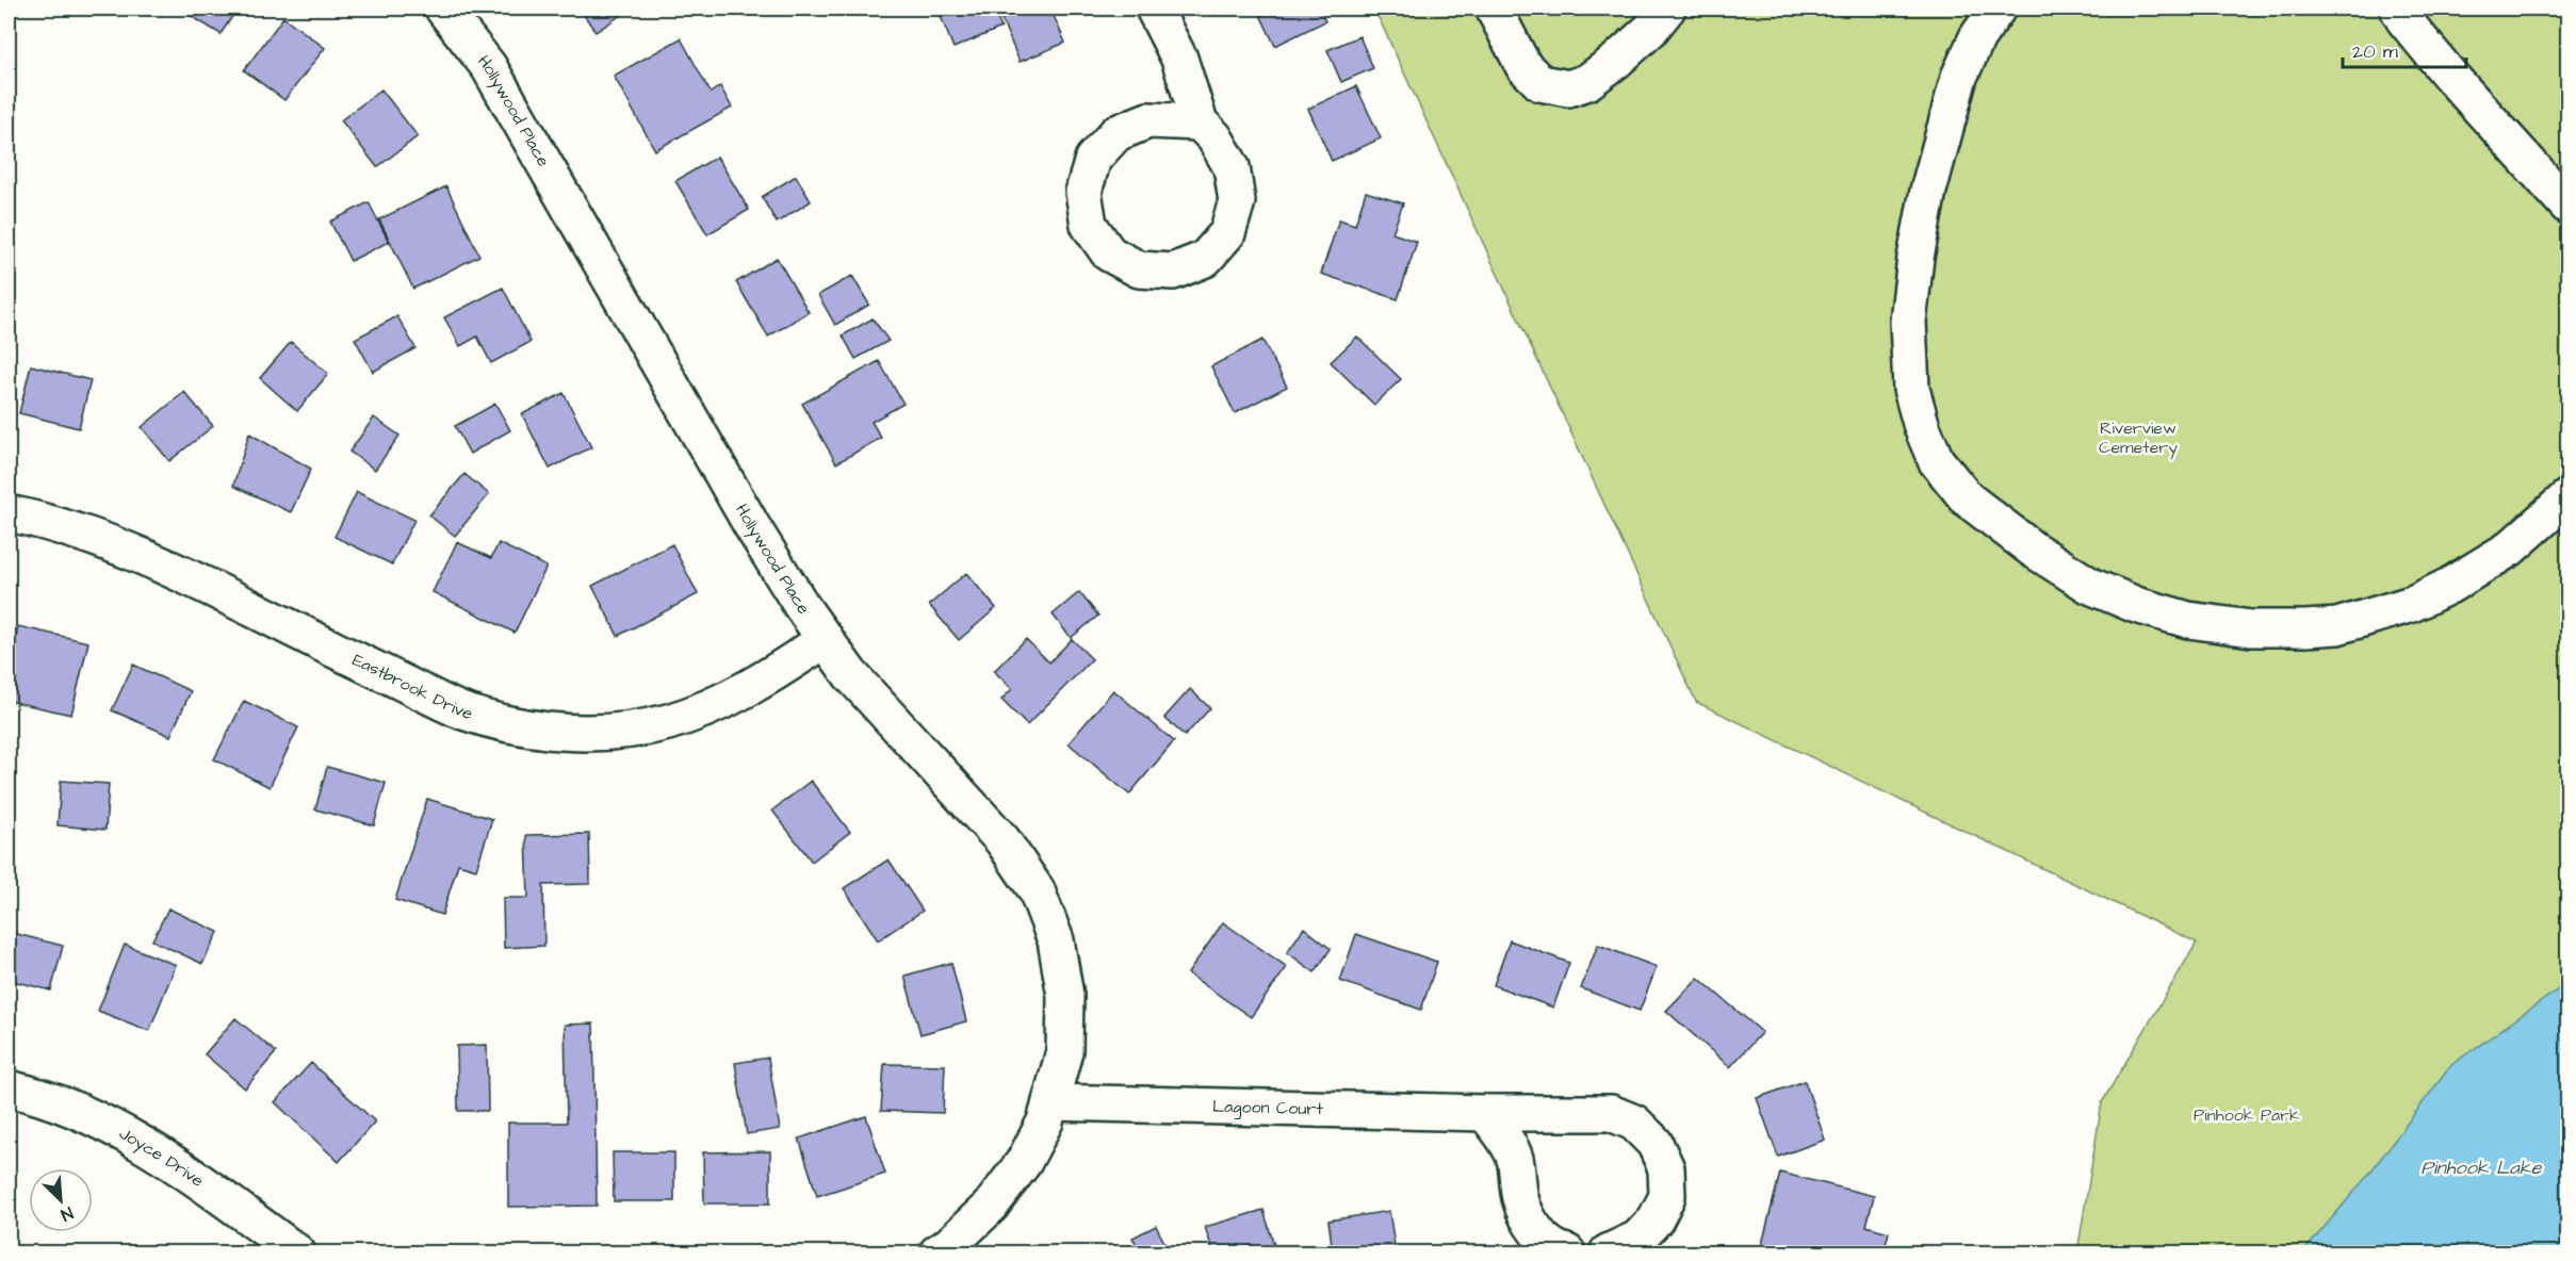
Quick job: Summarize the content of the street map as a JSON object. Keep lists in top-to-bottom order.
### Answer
{
  "streets": {
    "street": [
      "Hollywood Place",
      "Eastbrook Drive",
      "Lagoon Court",
      "Joyce Drive"
    ]
  },
  "crossings": [
    ["Hollywood Place", "Eastbrook Drive"],
    ["Hollywood Place", "Lagoon Court"]
  ],
  "water": ["Pinhook Lake"],
  "parks": ["Riverview Cemetery", "Pinhook Park"],
  "scale_bar": "20 m",
  "north": "bottom right"
}
